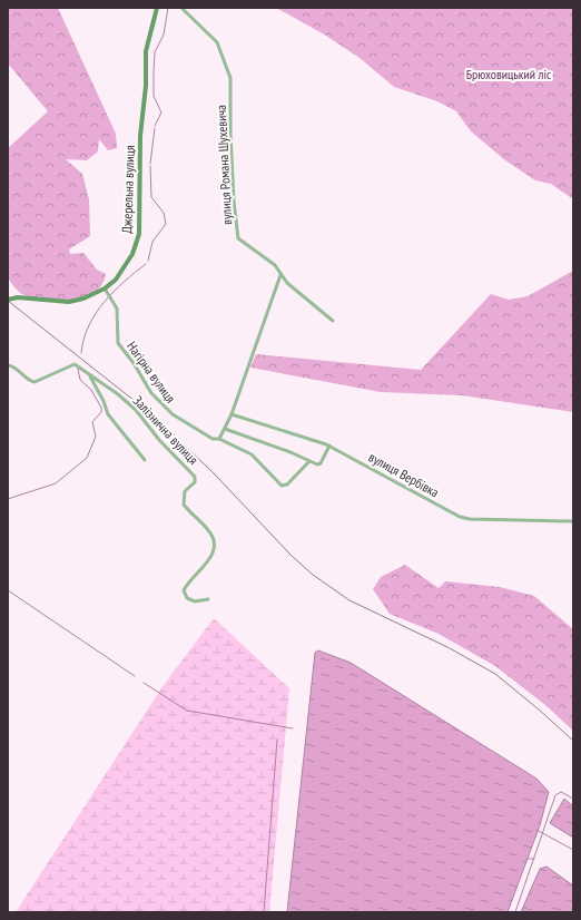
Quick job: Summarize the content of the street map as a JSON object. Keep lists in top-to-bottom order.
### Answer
{
  "streets": {
    "street": [
      "вулиця Романа Шухевича",
      "Джерельна вулиця",
      "Нагірна вулиця",
      "Залізнична вулиця",
      "вулиця Вербівка"
    ]
  },
  "crossings": [
    ["Джерельна вулиця", "Нагірна вулиця"]
  ],
  "parks": ["Брюховицький ліс"]
}
